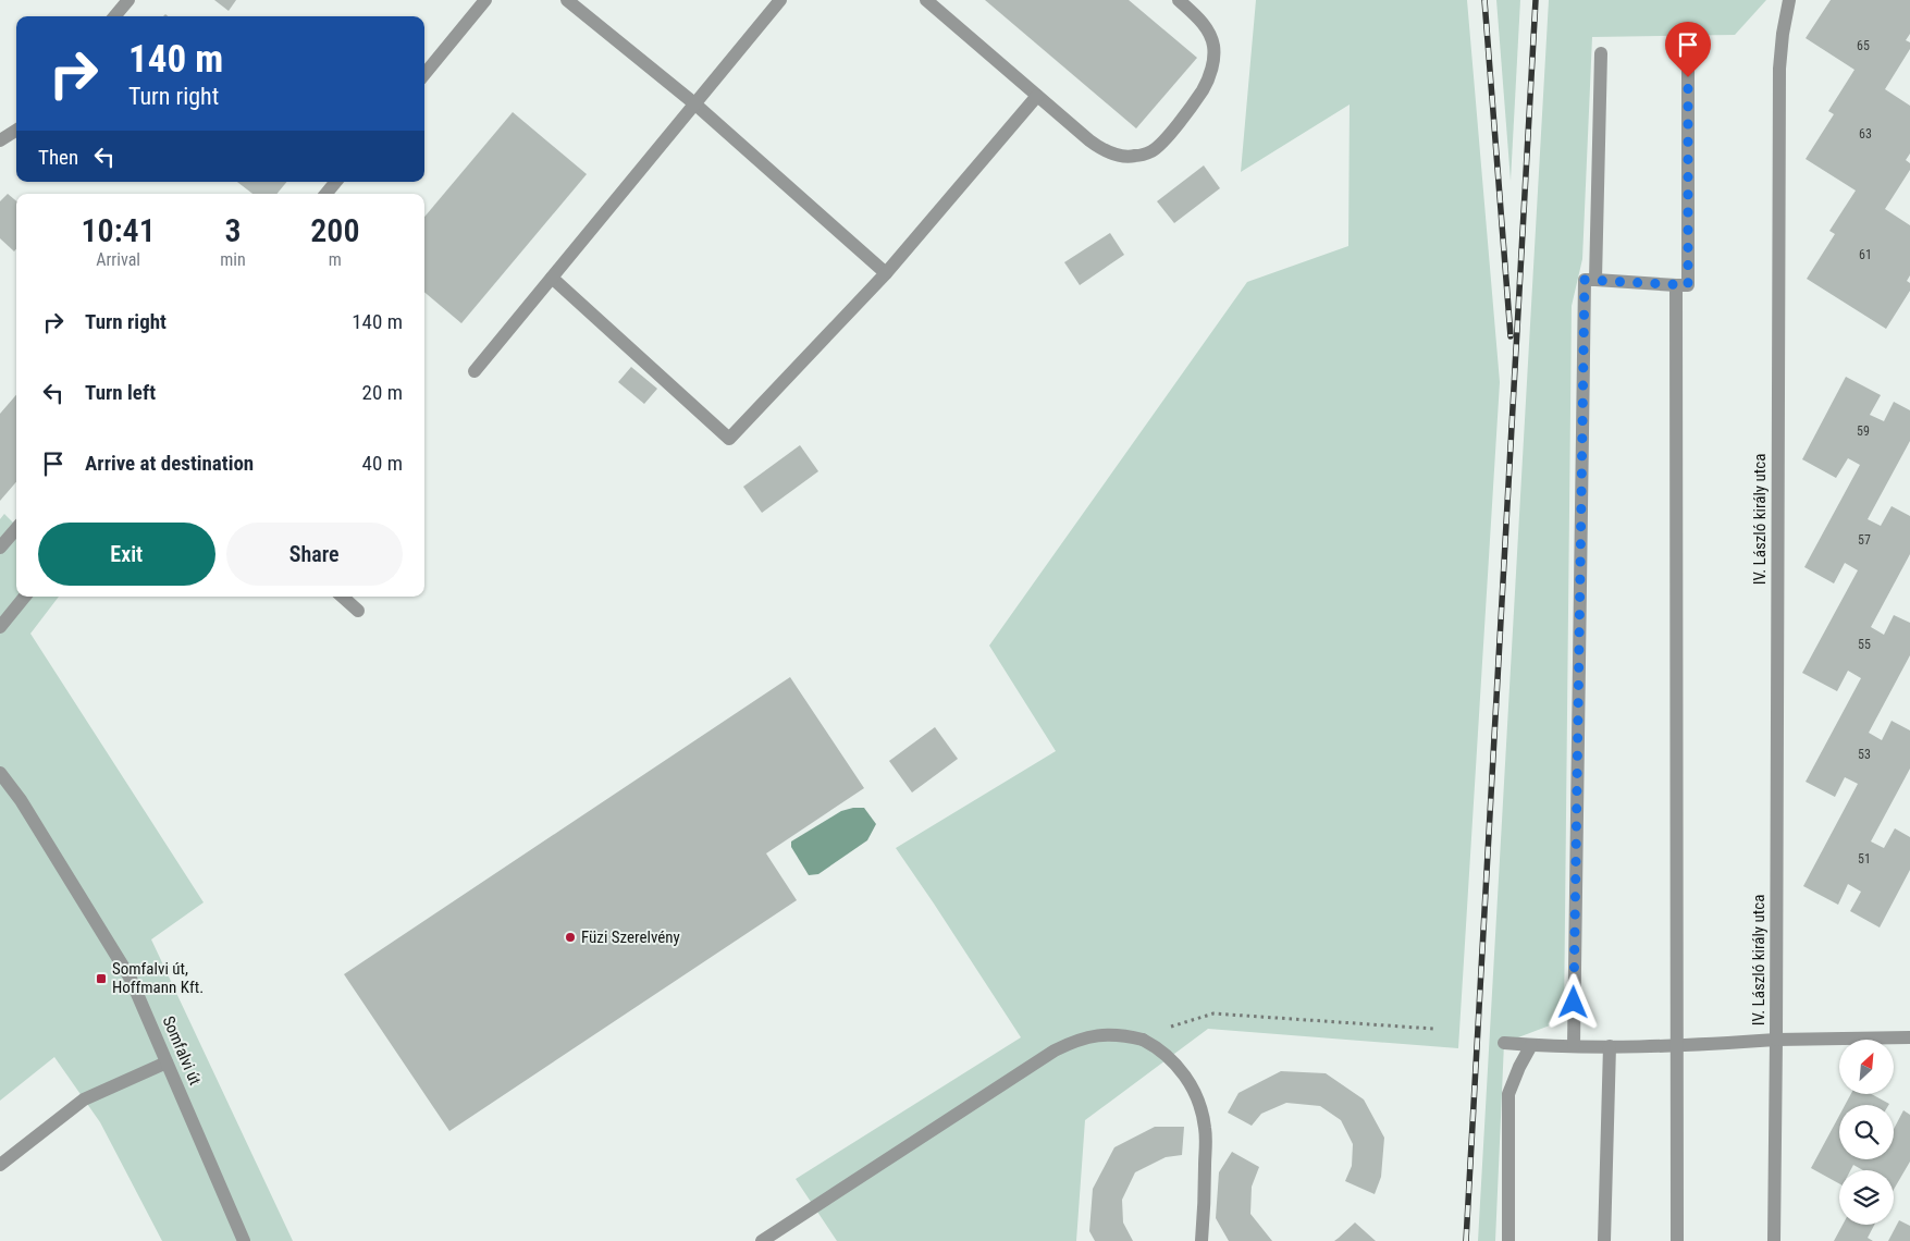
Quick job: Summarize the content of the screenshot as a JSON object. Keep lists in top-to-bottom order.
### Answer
{
  "streets": {
    "street": ["IV. László király utca", "Somfalvi út"]
  },
  "places": {
    "other": ["Füzi Szerelvény"],
    "transit": ["Somfalvi út, Hoffmann Kft."]
  },
  "house_numbers": [
    "65",
    "63",
    "61",
    "59",
    "57",
    "55",
    "53",
    "51"
  ],
  "north": "top right",
  "page": {
    "turn": ["140 m", "Turn right"],
    "then": "Then",
    "eta": [
      "10:41",
      "Arrival",
      "3",
      "min",
      "200",
      "m"
    ],
    "list": [
      {
        "name": "Turn right",
        "value": "140 m"
      },
      {
        "name": "Turn left",
        "value": "20 m"
      },
      {
        "name": "Arrive at destination",
        "value": "40 m"
      }
    ],
    "buttons": ["Exit", "Share"]
  }
}
